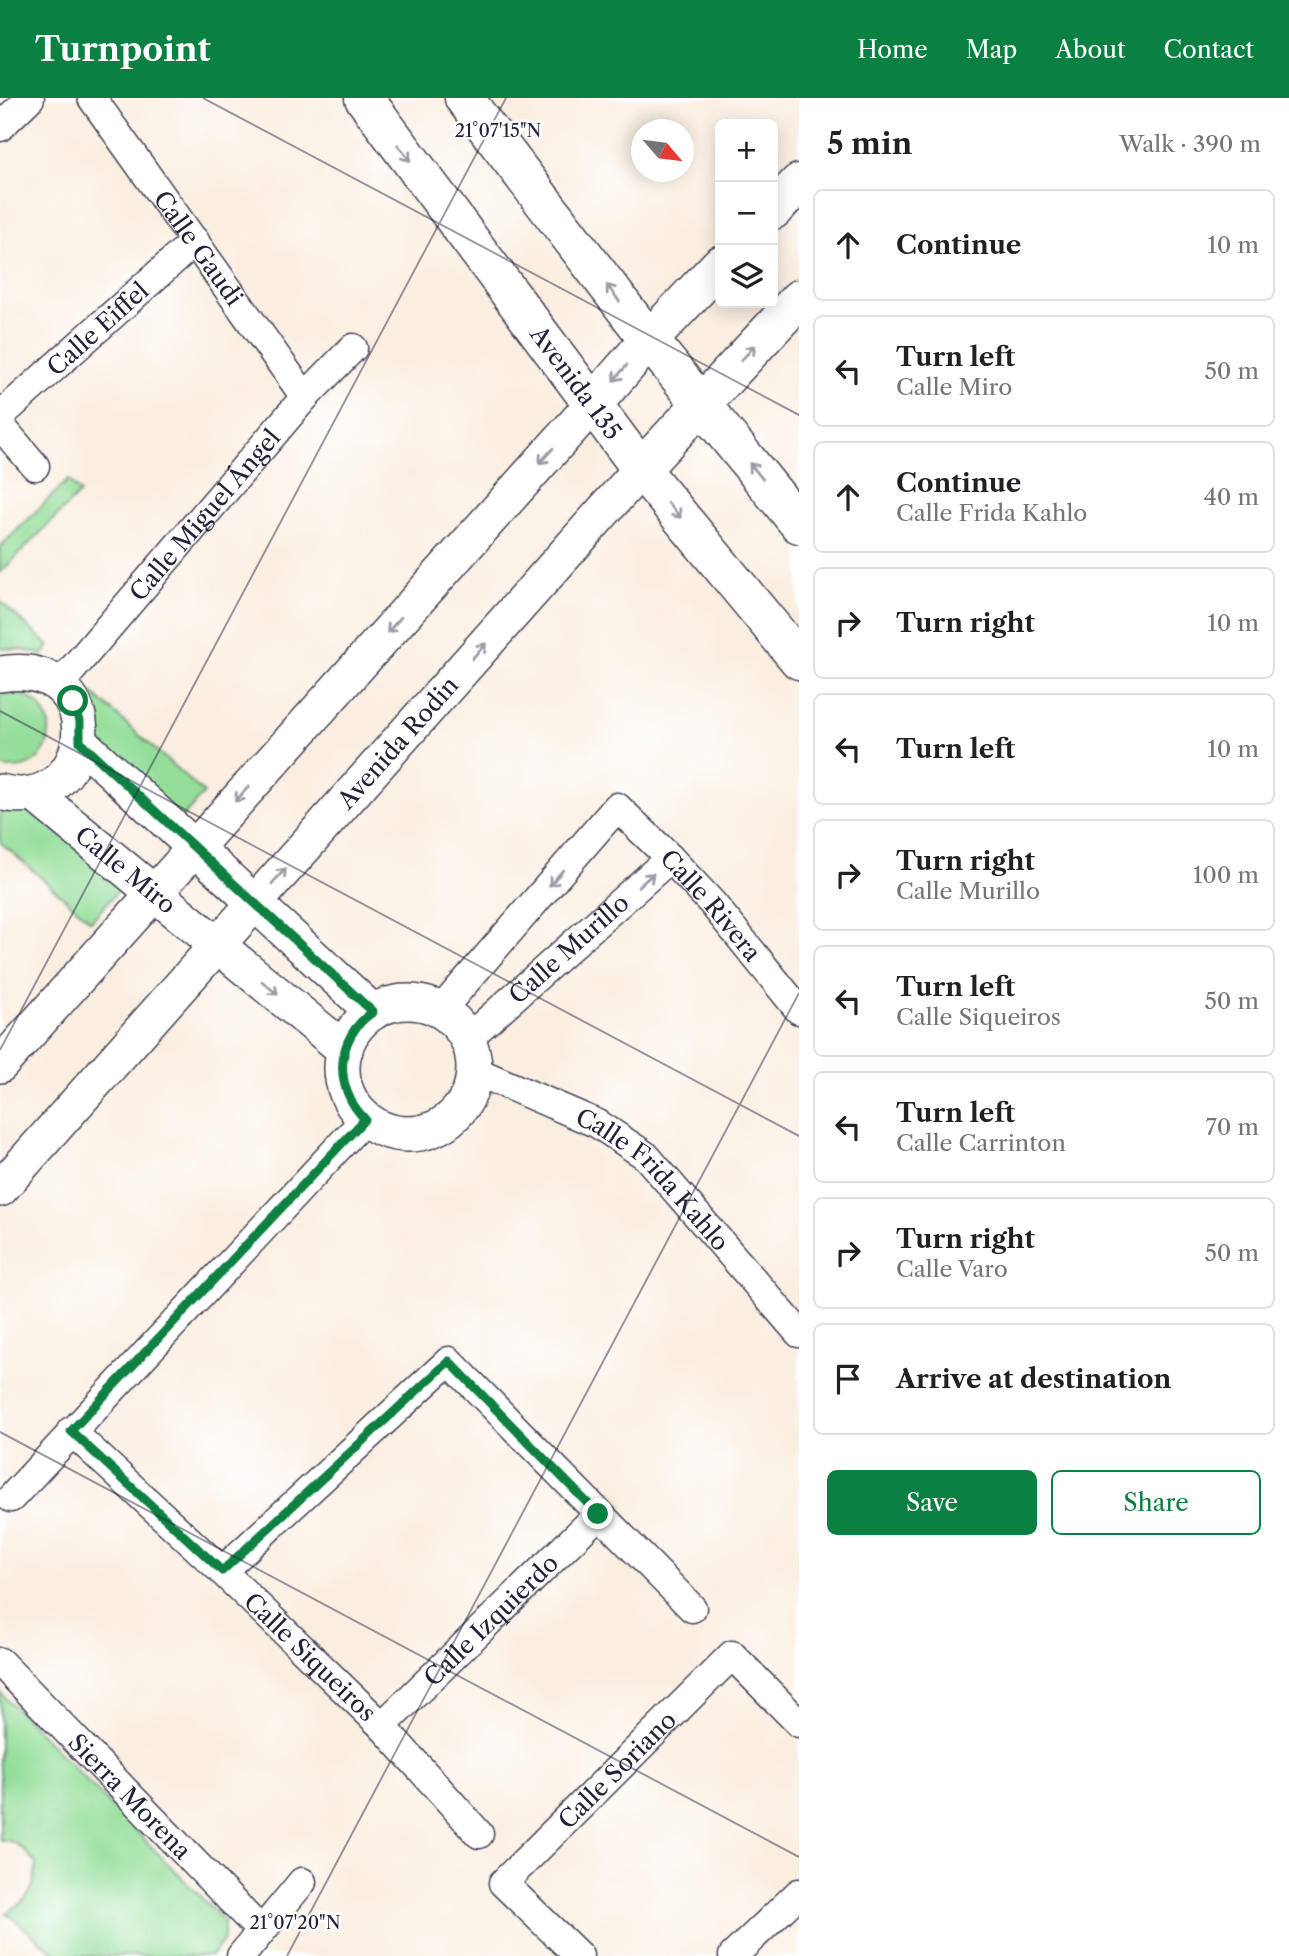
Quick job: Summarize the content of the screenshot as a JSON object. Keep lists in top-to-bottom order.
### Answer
{
  "streets": {
    "main road": ["Avenida 135", "Avenida Rodin"],
    "street": [
      "Calle Gaudi",
      "Calle Eiffel",
      "Calle Miguel Ángel",
      "Calle Miro",
      "Calle Rivera",
      "Calle Murillo",
      "Calle Frida Kahlo",
      "Calle Izquierdo",
      "Calle Siqueiros",
      "Calle Soriano",
      "Sierra Morena"
    ]
  },
  "crossings": [
    ["Calle Gaudi", "Calle Eiffel"],
    ["Calle Gaudi", "Calle Miguel Ángel"],
    ["Avenida 135", "Avenida Rodin"],
    ["Avenida Rodin", "Calle Miro"],
    ["Calle Rivera", "Calle Murillo"],
    ["Calle Murillo", "Calle Frida Kahlo"],
    ["Calle Izquierdo", "Calle Siqueiros"]
  ],
  "one_way": ["Avenida Rodin"],
  "north": "bottom right",
  "page": {
    "header": "Turnpoint",
    "nav": [
      "Home",
      "Map",
      "About",
      "Contact"
    ],
    "heading": ["5 min", "Walk · 390 m"],
    "map_buttons": ["+", "−"],
    "list": [
      ["Continue", "10 m"],
      ["Turn left", "Calle Miro", "50 m"],
      ["Continue", "Calle Frida Kahlo", "40 m"],
      ["Turn right", "10 m"],
      ["Turn left", "10 m"],
      ["Turn right", "Calle Murillo", "100 m"],
      ["Turn left", "Calle Siqueiros", "50 m"],
      ["Turn left", "Calle Carrinton", "70 m"],
      ["Turn right", "Calle Varo", "50 m"],
      "Arrive at destination"
    ],
    "buttons": ["Save", "Share"]
  },
  "coordinates": ["21°07'15\"N", "21°07'20\"N"]
}
